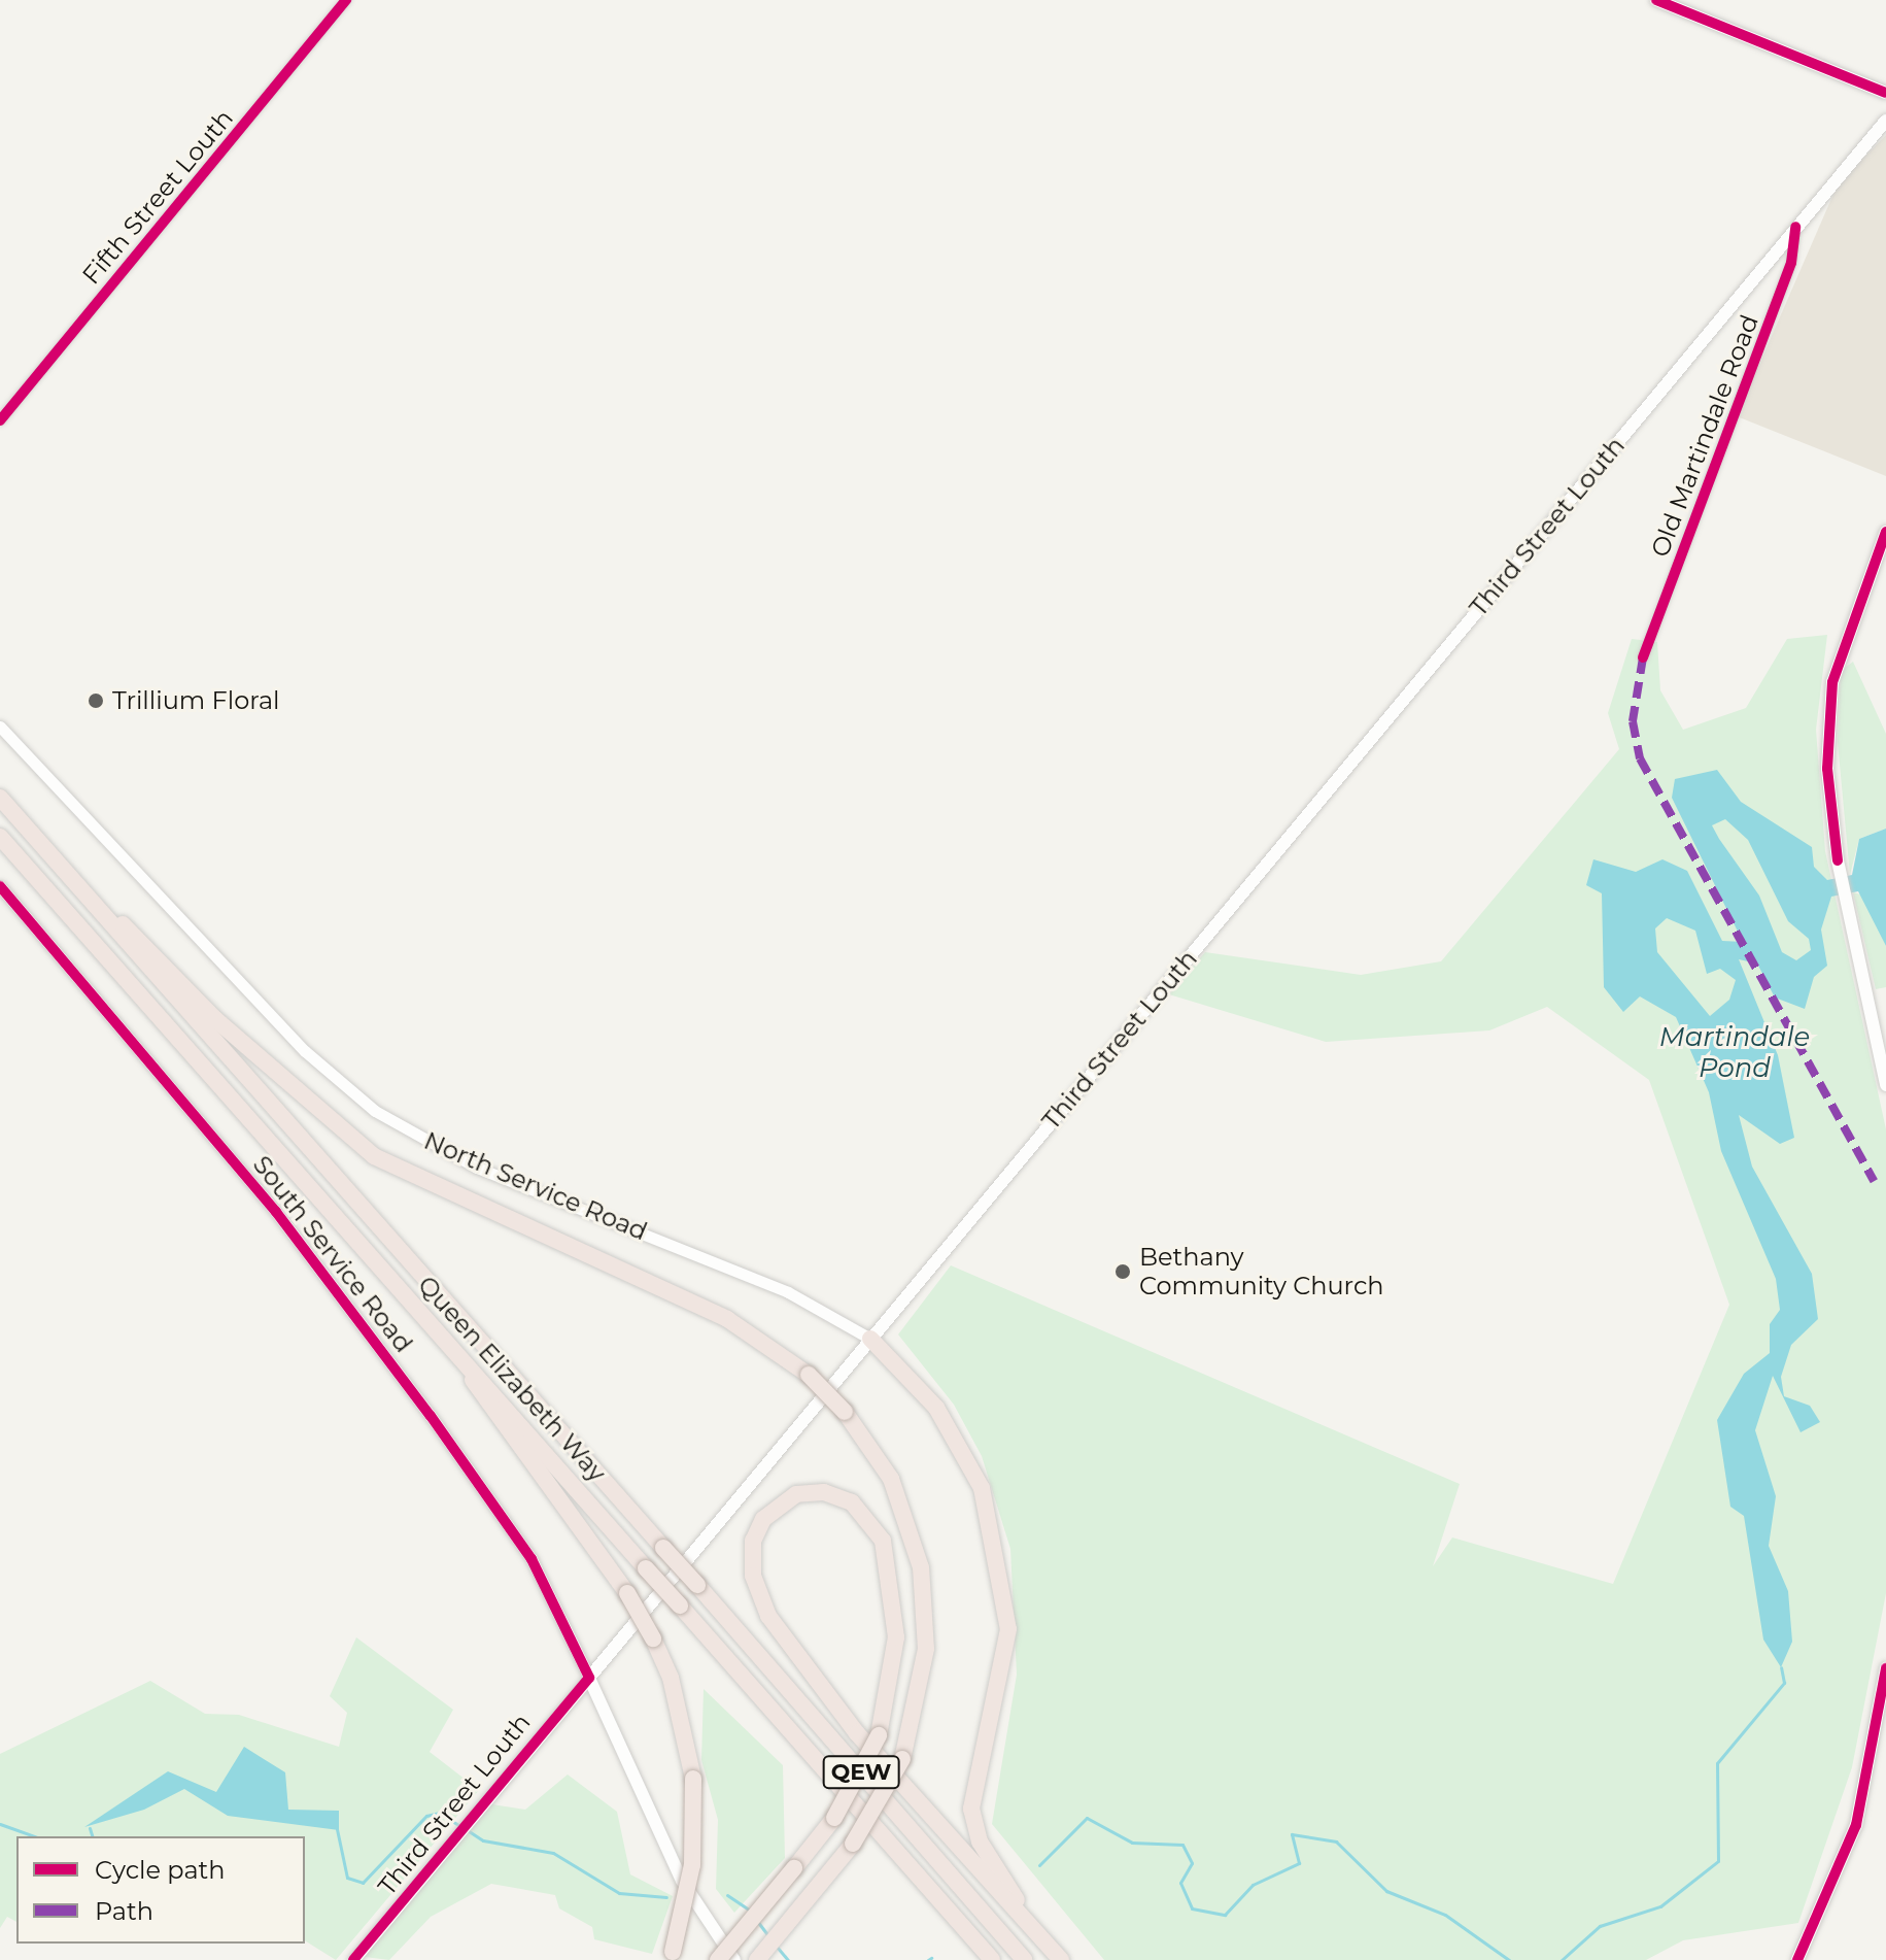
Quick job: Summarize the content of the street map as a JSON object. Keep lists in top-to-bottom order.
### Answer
{
  "streets": {
    "highway": ["Queen Elizabeth Way", "QEW"],
    "main road": ["Third Street Louth", "South Service Road"],
    "street": ["Fifth Street Louth", "Old Martindale Road", "North Service Road"]
  },
  "crossings": [
    ["Old Martindale Road", "Third Street Louth"],
    ["Third Street Louth", "North Service Road"],
    ["Third Street Louth", "South Service Road"]
  ],
  "water": ["Martindale Pond"],
  "places": ["Trillium Floral", "Bethany Community Church"],
  "legend": ["Cycle path", "Path"]
}
